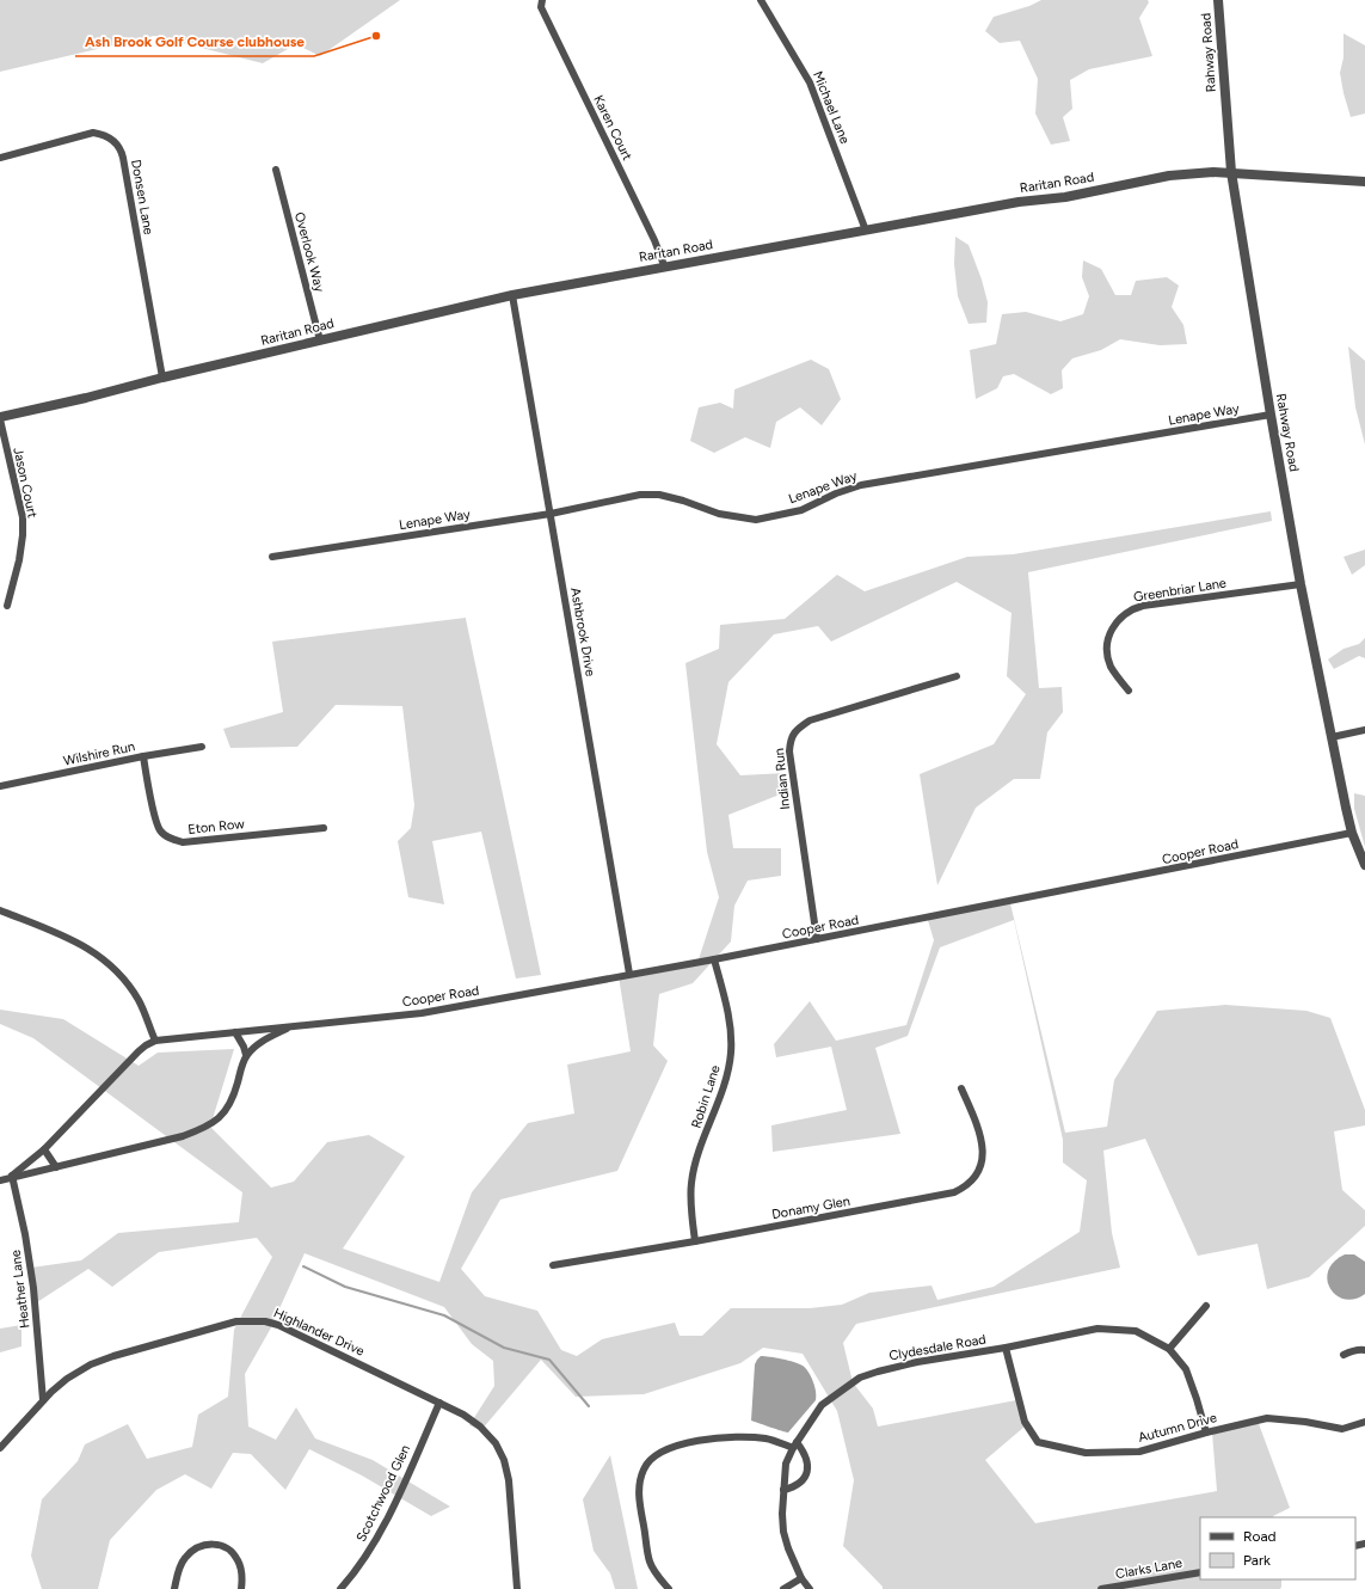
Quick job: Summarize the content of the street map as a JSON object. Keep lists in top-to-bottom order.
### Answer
{
  "streets": {
    "street": [
      "Rahway Road",
      "Michael Lane",
      "Karen Court",
      "Raritan Road",
      "Donsen Lane",
      "Overlook Way",
      "Lenape Way",
      "Jason Court",
      "Greenbriar Lane",
      "Ashbrook Drive",
      "Wilshire Run",
      "Indian Run",
      "Eton Row",
      "Cooper Road",
      "Robin Lane",
      "Donamy Glen",
      "Heather Lane",
      "Highlander Drive",
      "Clydesdale Road",
      "Autumn Drive",
      "Scotchwood Glen",
      "Clarks Lane"
    ]
  },
  "crossings": [
    ["Rahway Road", "Raritan Road"],
    ["Rahway Road", "Lenape Way"],
    ["Rahway Road", "Greenbriar Lane"],
    ["Rahway Road", "Cooper Road"],
    ["Michael Lane", "Raritan Road"],
    ["Karen Court", "Raritan Road"],
    ["Raritan Road", "Donsen Lane"],
    ["Raritan Road", "Overlook Way"],
    ["Raritan Road", "Jason Court"],
    ["Raritan Road", "Ashbrook Drive"],
    ["Lenape Way", "Ashbrook Drive"],
    ["Ashbrook Drive", "Cooper Road"],
    ["Wilshire Run", "Eton Row"],
    ["Indian Run", "Cooper Road"],
    ["Cooper Road", "Robin Lane"],
    ["Cooper Road", "Heather Lane"],
    ["Robin Lane", "Donamy Glen"],
    ["Heather Lane", "Highlander Drive"],
    ["Highlander Drive", "Scotchwood Glen"],
    ["Clydesdale Road", "Autumn Drive"]
  ],
  "places": ["Ash Brook Golf Course clubhouse"],
  "legend": ["Road", "Park"]
}
